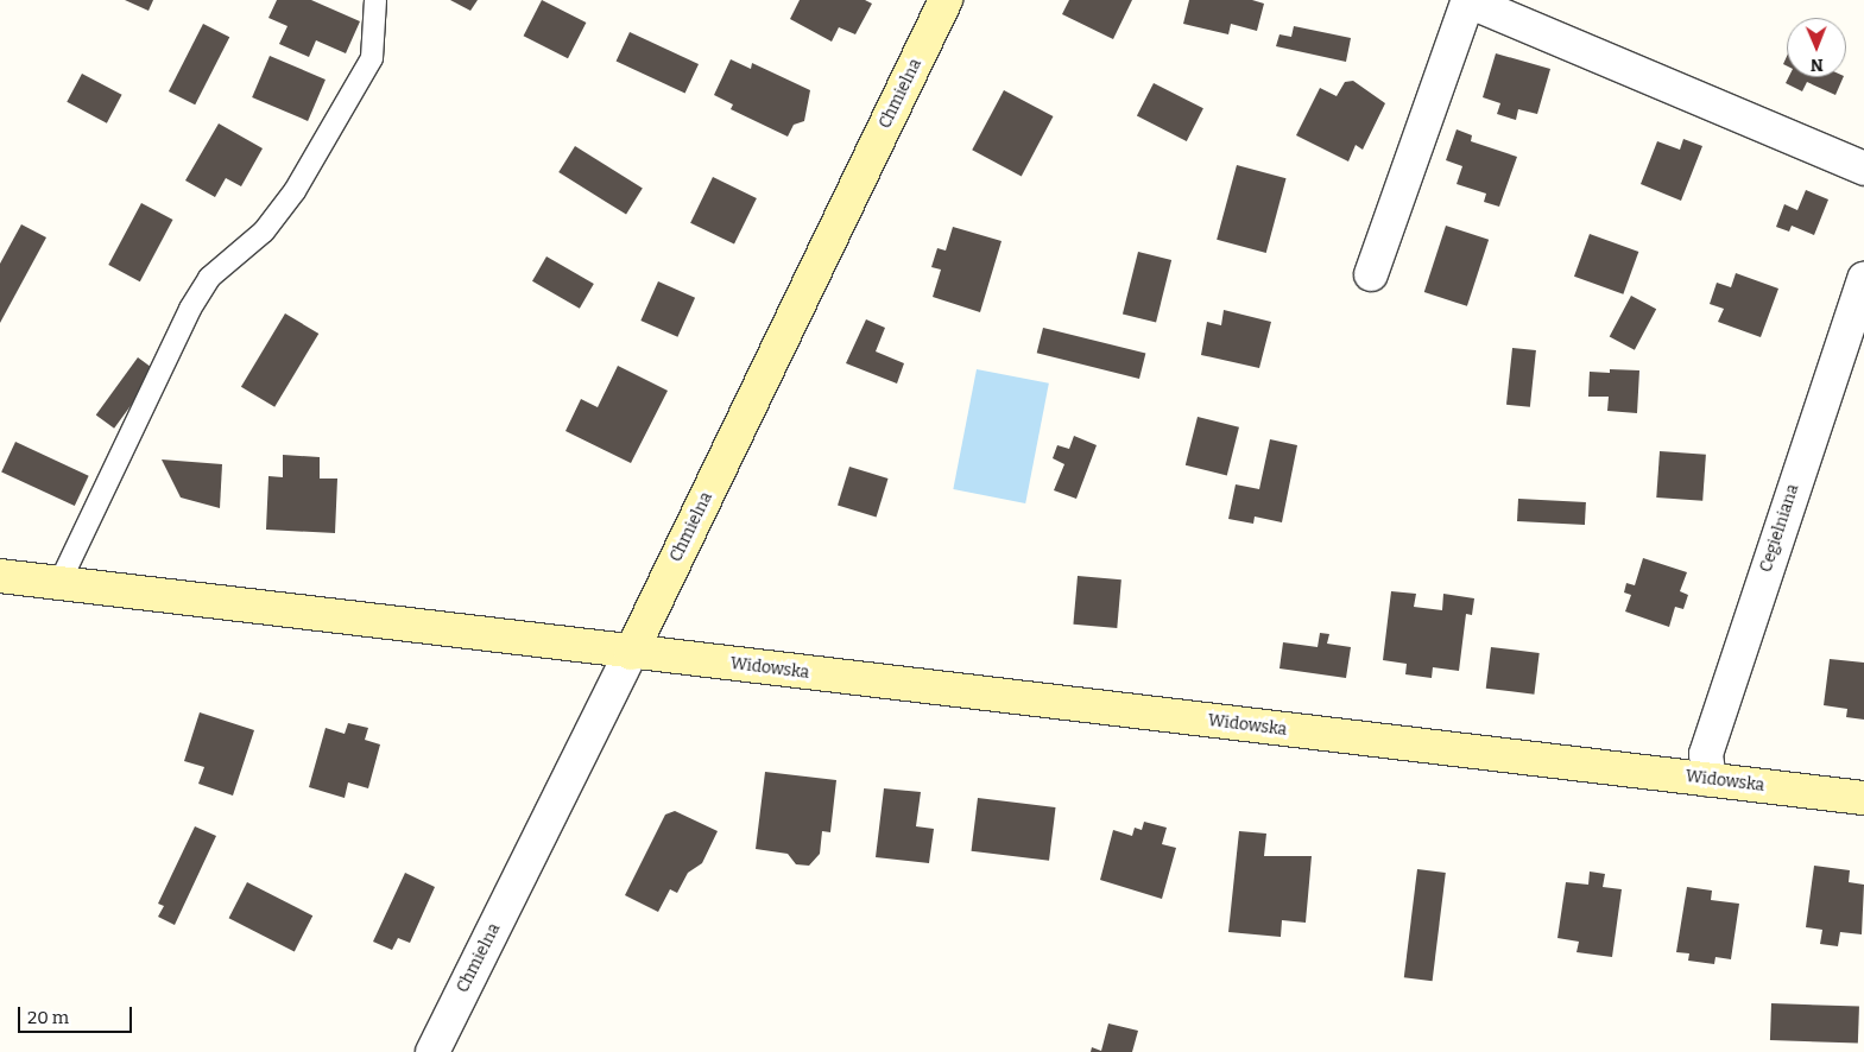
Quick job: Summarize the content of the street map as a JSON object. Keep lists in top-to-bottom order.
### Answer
{
  "streets": {
    "street": ["Chmielna", "Cegielniana", "Widowska"]
  },
  "crossings": [
    ["Chmielna", "Widowska"],
    ["Cegielniana", "Widowska"]
  ],
  "scale_bar": "20 m",
  "north": "bottom"
}
